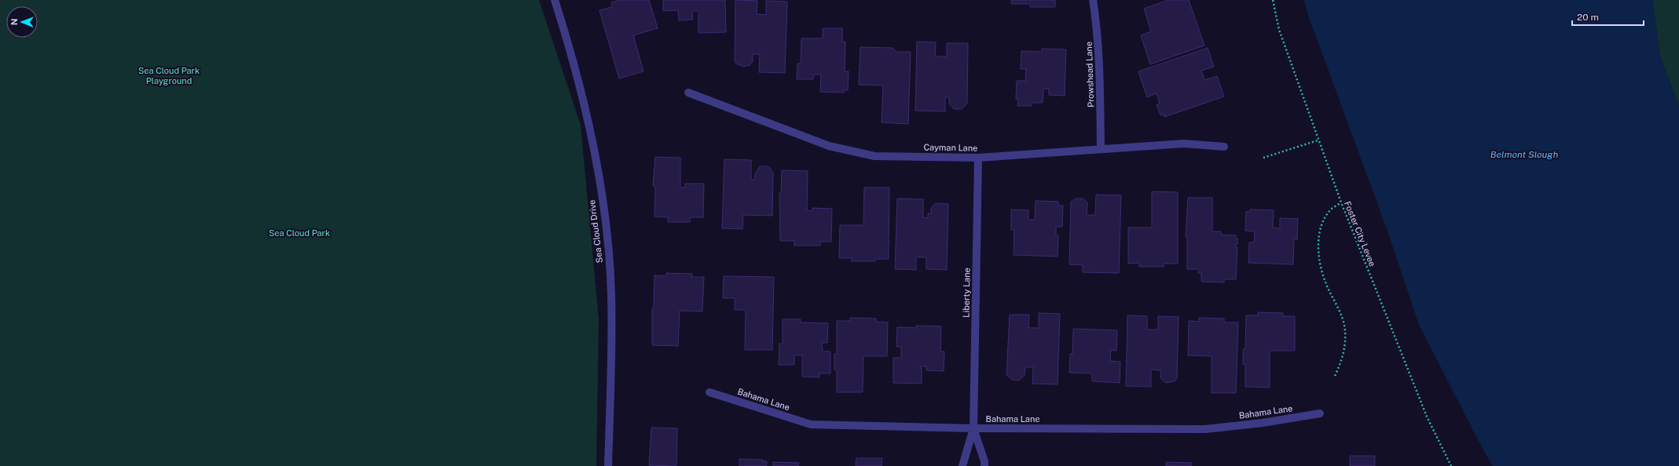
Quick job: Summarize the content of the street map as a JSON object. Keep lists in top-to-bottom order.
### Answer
{
  "streets": {
    "street": [
      "Prowshead Lane",
      "Cayman Lane",
      "Sea Cloud Drive",
      "Liberty Lane",
      "Bahama Lane"
    ],
    "path": ["Foster City Levee"]
  },
  "crossings": [
    ["Prowshead Lane", "Cayman Lane"],
    ["Cayman Lane", "Liberty Lane"],
    ["Liberty Lane", "Bahama Lane"]
  ],
  "water": ["Belmont Slough"],
  "parks": ["Sea Cloud Park Playground", "Sea Cloud Park"],
  "scale_bar": "20 m",
  "north": "left"
}
